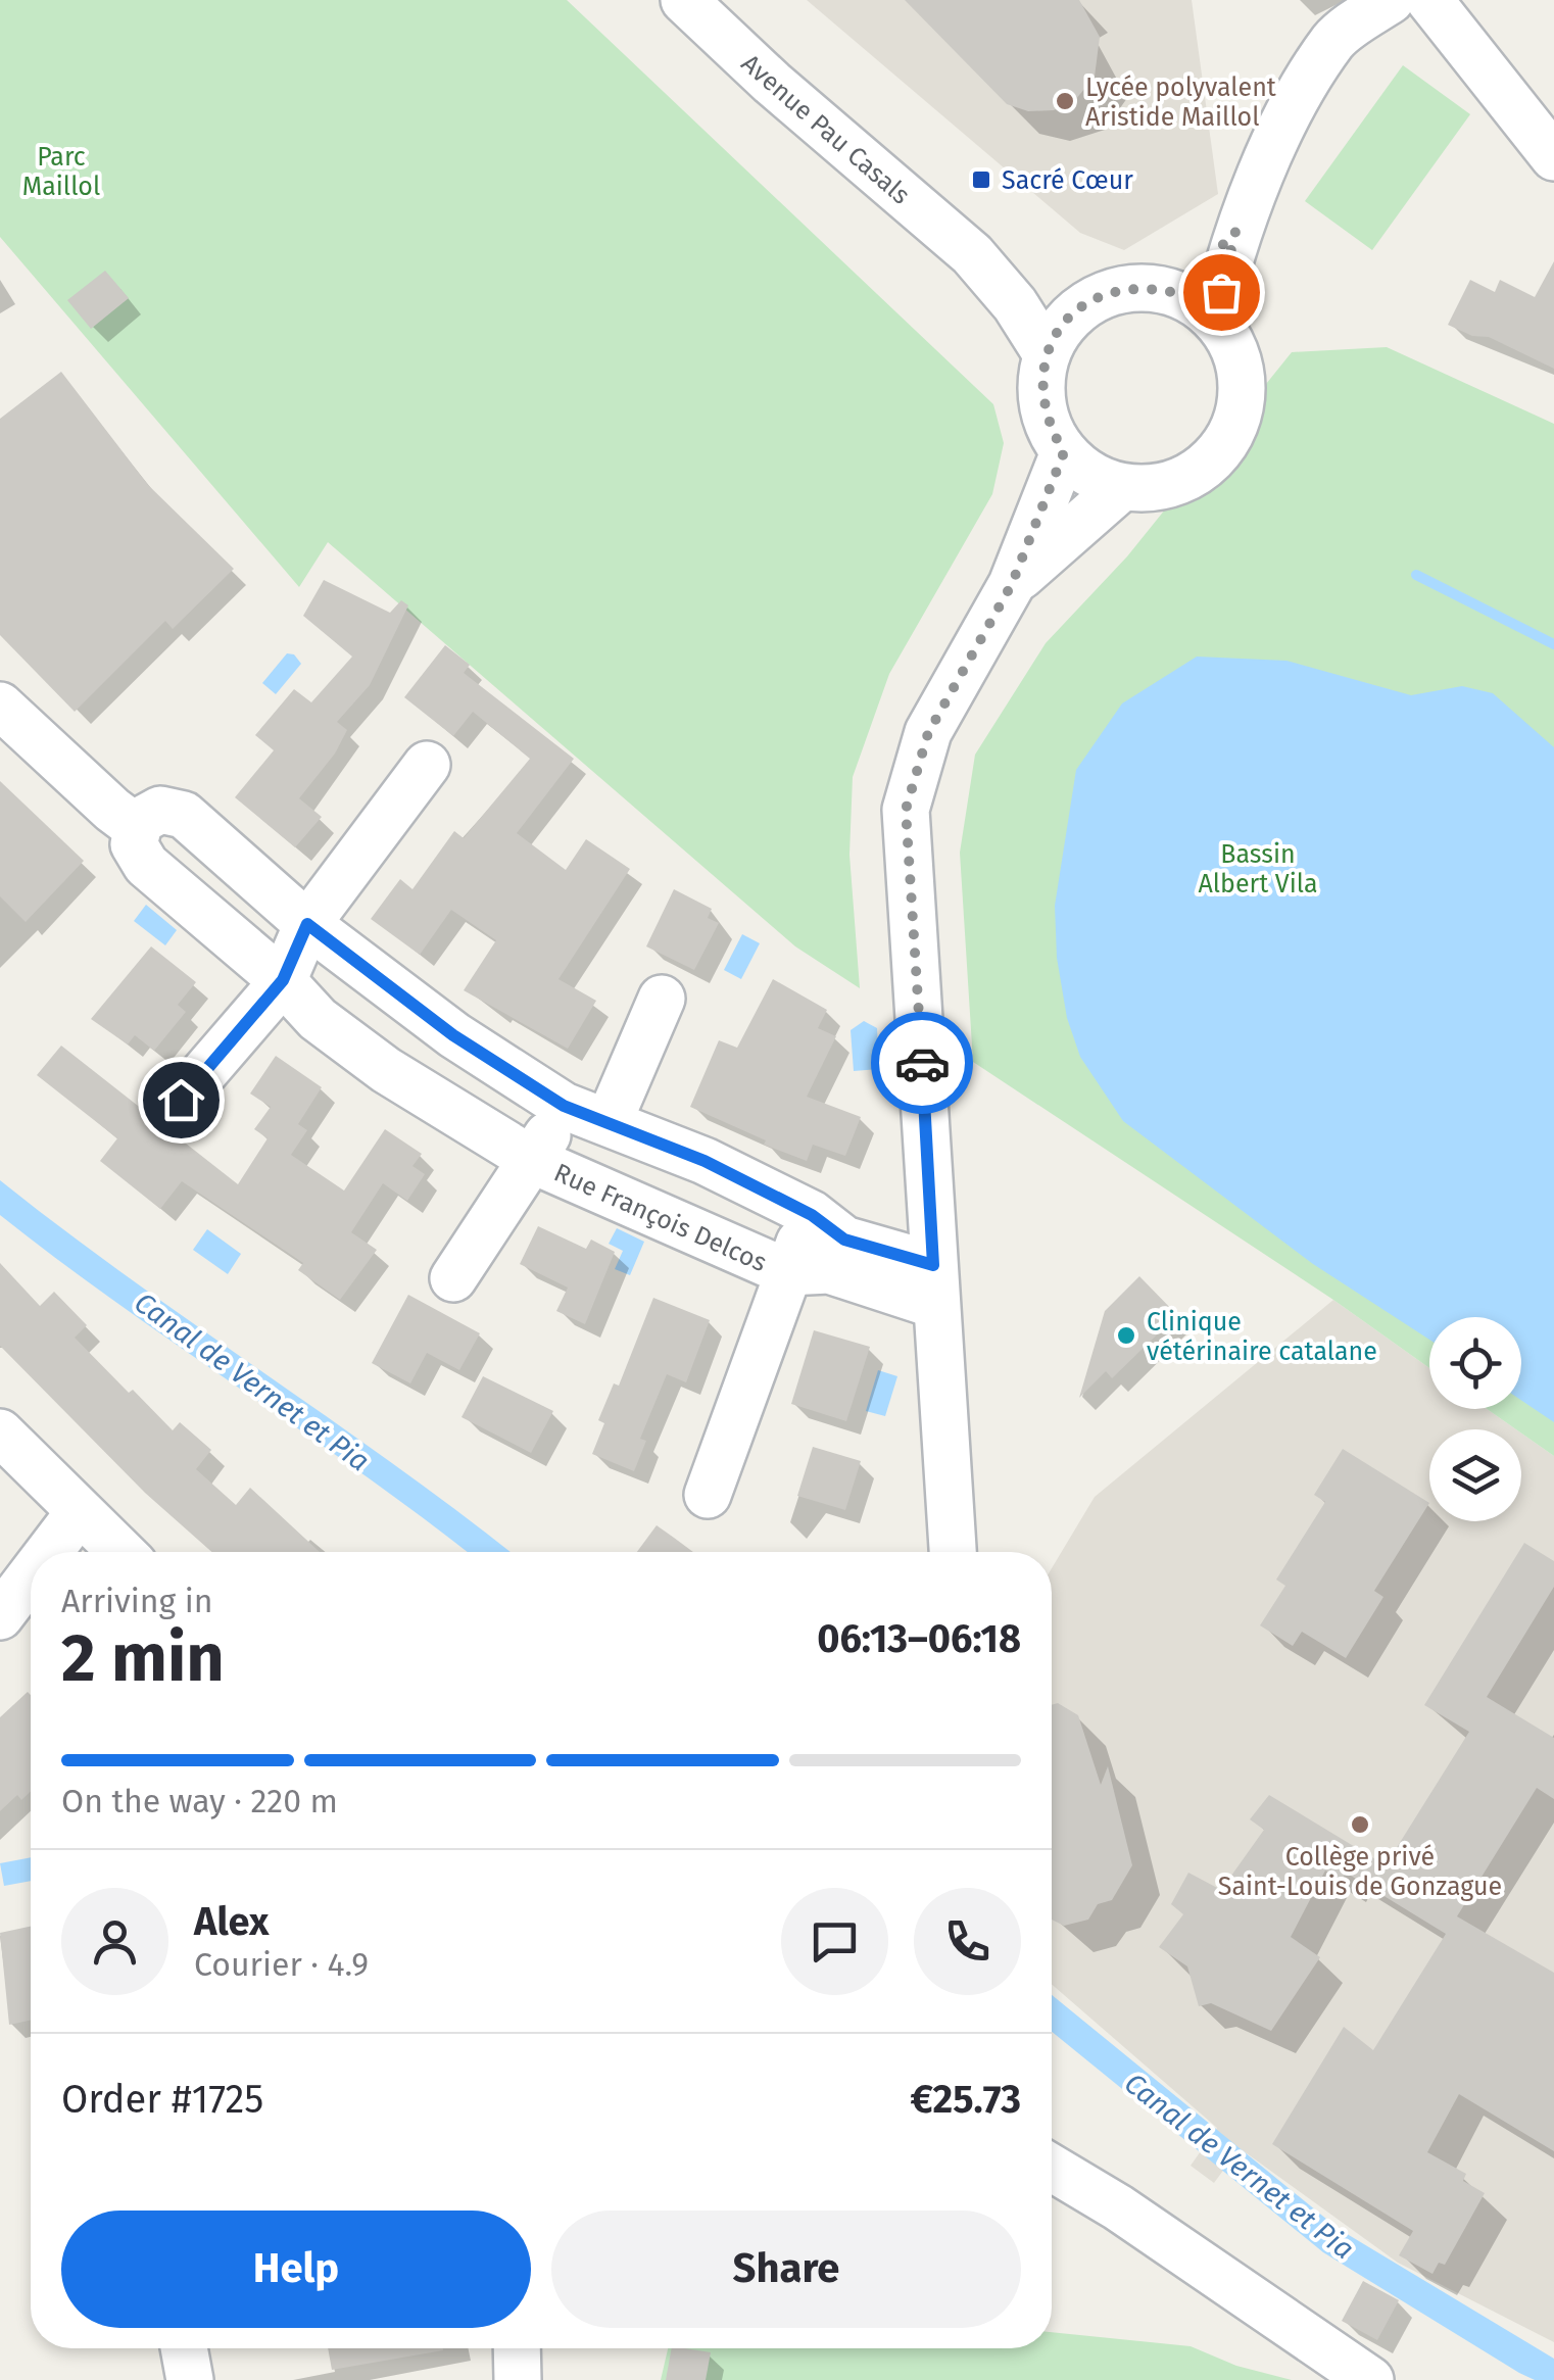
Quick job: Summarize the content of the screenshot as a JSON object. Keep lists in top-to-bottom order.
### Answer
{
  "streets": {
    "street": ["Avenue Pau Casals", "Rue François Delcos"]
  },
  "water": ["Canal de Vernet et Pia"],
  "parks": ["Parc Maillol", "Bassin Albert Vila"],
  "places": {
    "other": ["Lycée polyvalent Aristide Maillol", "Clinique vétérinaire catalane", "Collège privé Saint-Louis de Gonzague"],
    "transit": ["Sacré Cœur"]
  },
  "page": {
    "heading": ["2 min", "Arriving in", "06:13–06:18"],
    "panel": [
      "Alex",
      "Courier · 4.9",
      "Order #1725",
      "€25.73"
    ],
    "bar": "On the way · 220 m",
    "buttons": ["Help", "Share"]
  }
}
